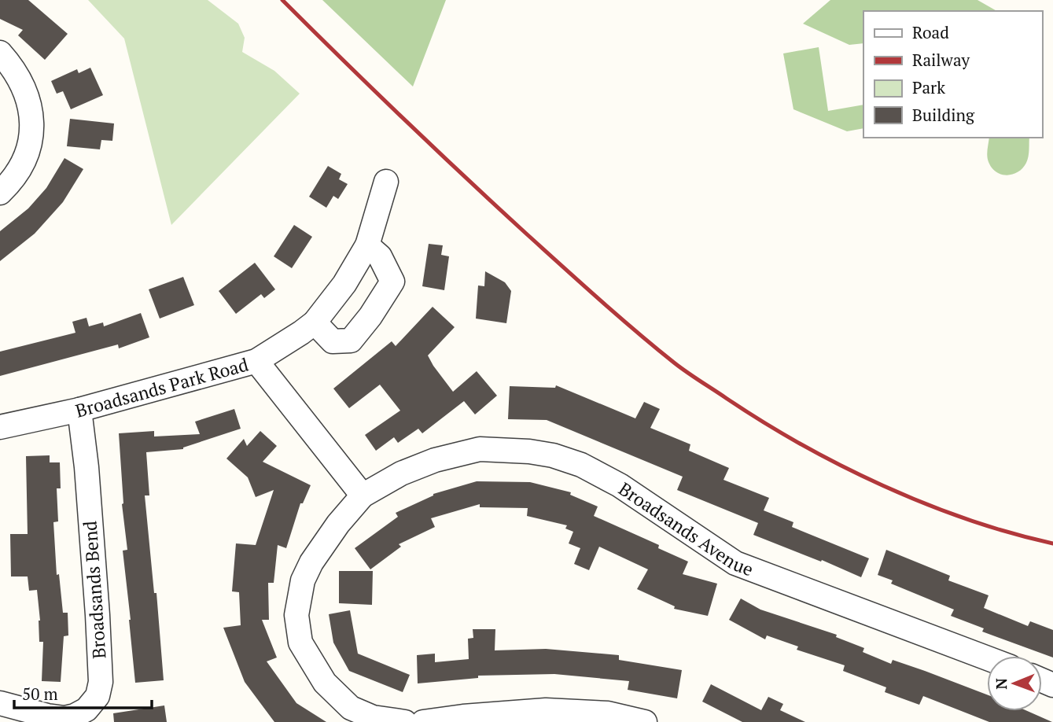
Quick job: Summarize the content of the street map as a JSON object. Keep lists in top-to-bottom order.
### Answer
{
  "streets": {
    "street": ["Broadsands Park Road", "Broadsands Avenue", "Broadsands Bend"]
  },
  "crossings": [
    ["Broadsands Park Road", "Broadsands Bend"]
  ],
  "legend": [
    "Road",
    "Railway",
    "Park",
    "Building"
  ],
  "scale_bar": "50 m",
  "north": "left"
}
